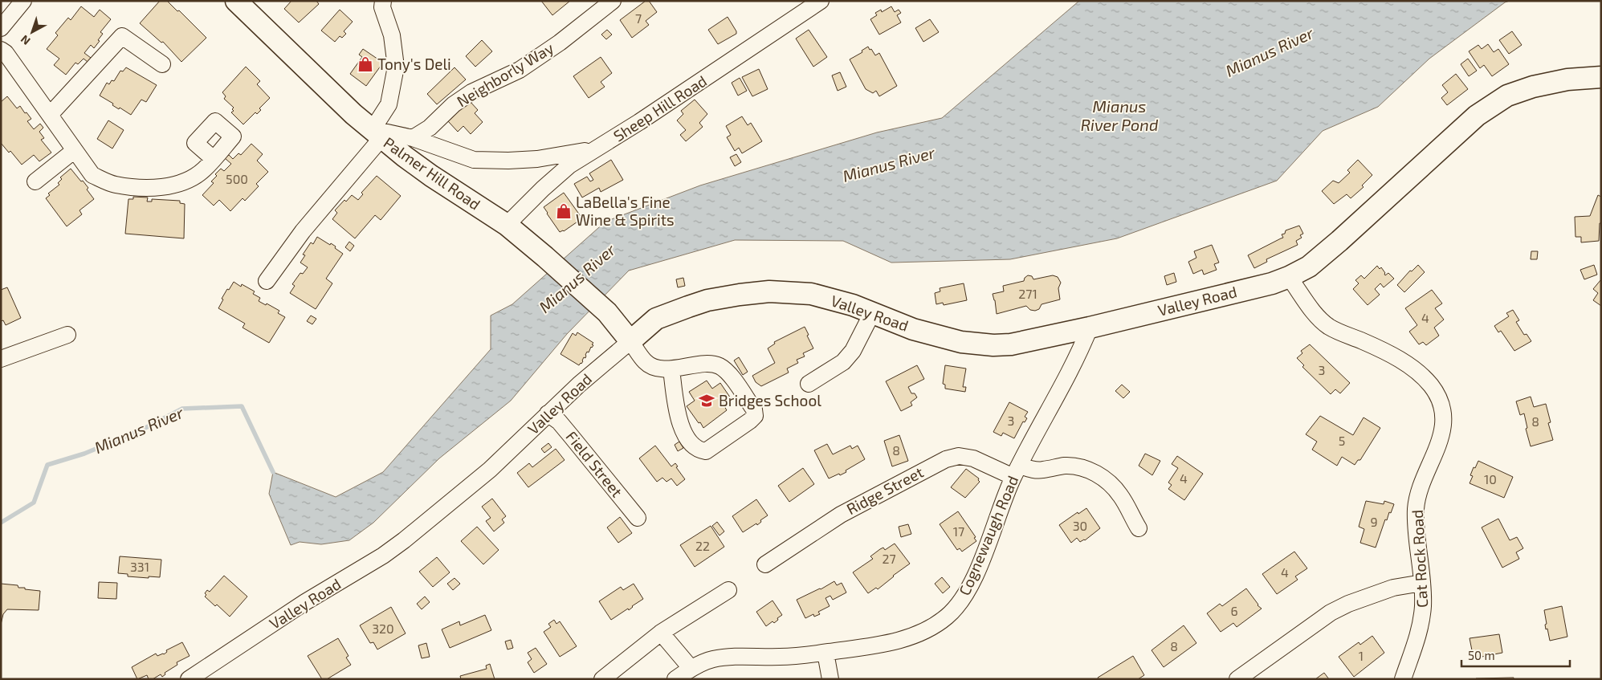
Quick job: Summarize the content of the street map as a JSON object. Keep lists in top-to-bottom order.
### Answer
{
  "streets": {
    "main road": ["Palmer Hill Road", "Valley Road"],
    "street": [
      "Neighborly Way",
      "Sheep Hill Road",
      "Field Street",
      "Ridge Street",
      "Cognewaugh Road",
      "Cat Rock Road"
    ]
  },
  "crossings": [
    ["Sheep Hill Road", "Palmer Hill Road"],
    ["Palmer Hill Road", "Valley Road"],
    ["Valley Road", "Field Street"],
    ["Valley Road", "Cognewaugh Road"],
    ["Valley Road", "Cat Rock Road"],
    ["Ridge Street", "Cognewaugh Road"]
  ],
  "water": ["Mianus River", "Mianus River Pond"],
  "places": {
    "shop": ["Tony's Deli", "LaBella's Fine Wine & Spirits"],
    "school or university": ["Bridges School"]
  },
  "house_numbers": [
    "7",
    "500",
    "271",
    "4",
    "3",
    "3",
    "8",
    "5",
    "8",
    "4",
    "10",
    "9",
    "30",
    "17",
    "22",
    "27",
    "331",
    "4",
    "6",
    "320",
    "8",
    "1"
  ],
  "scale_bar": "50 m",
  "north": "bottom left"
}
